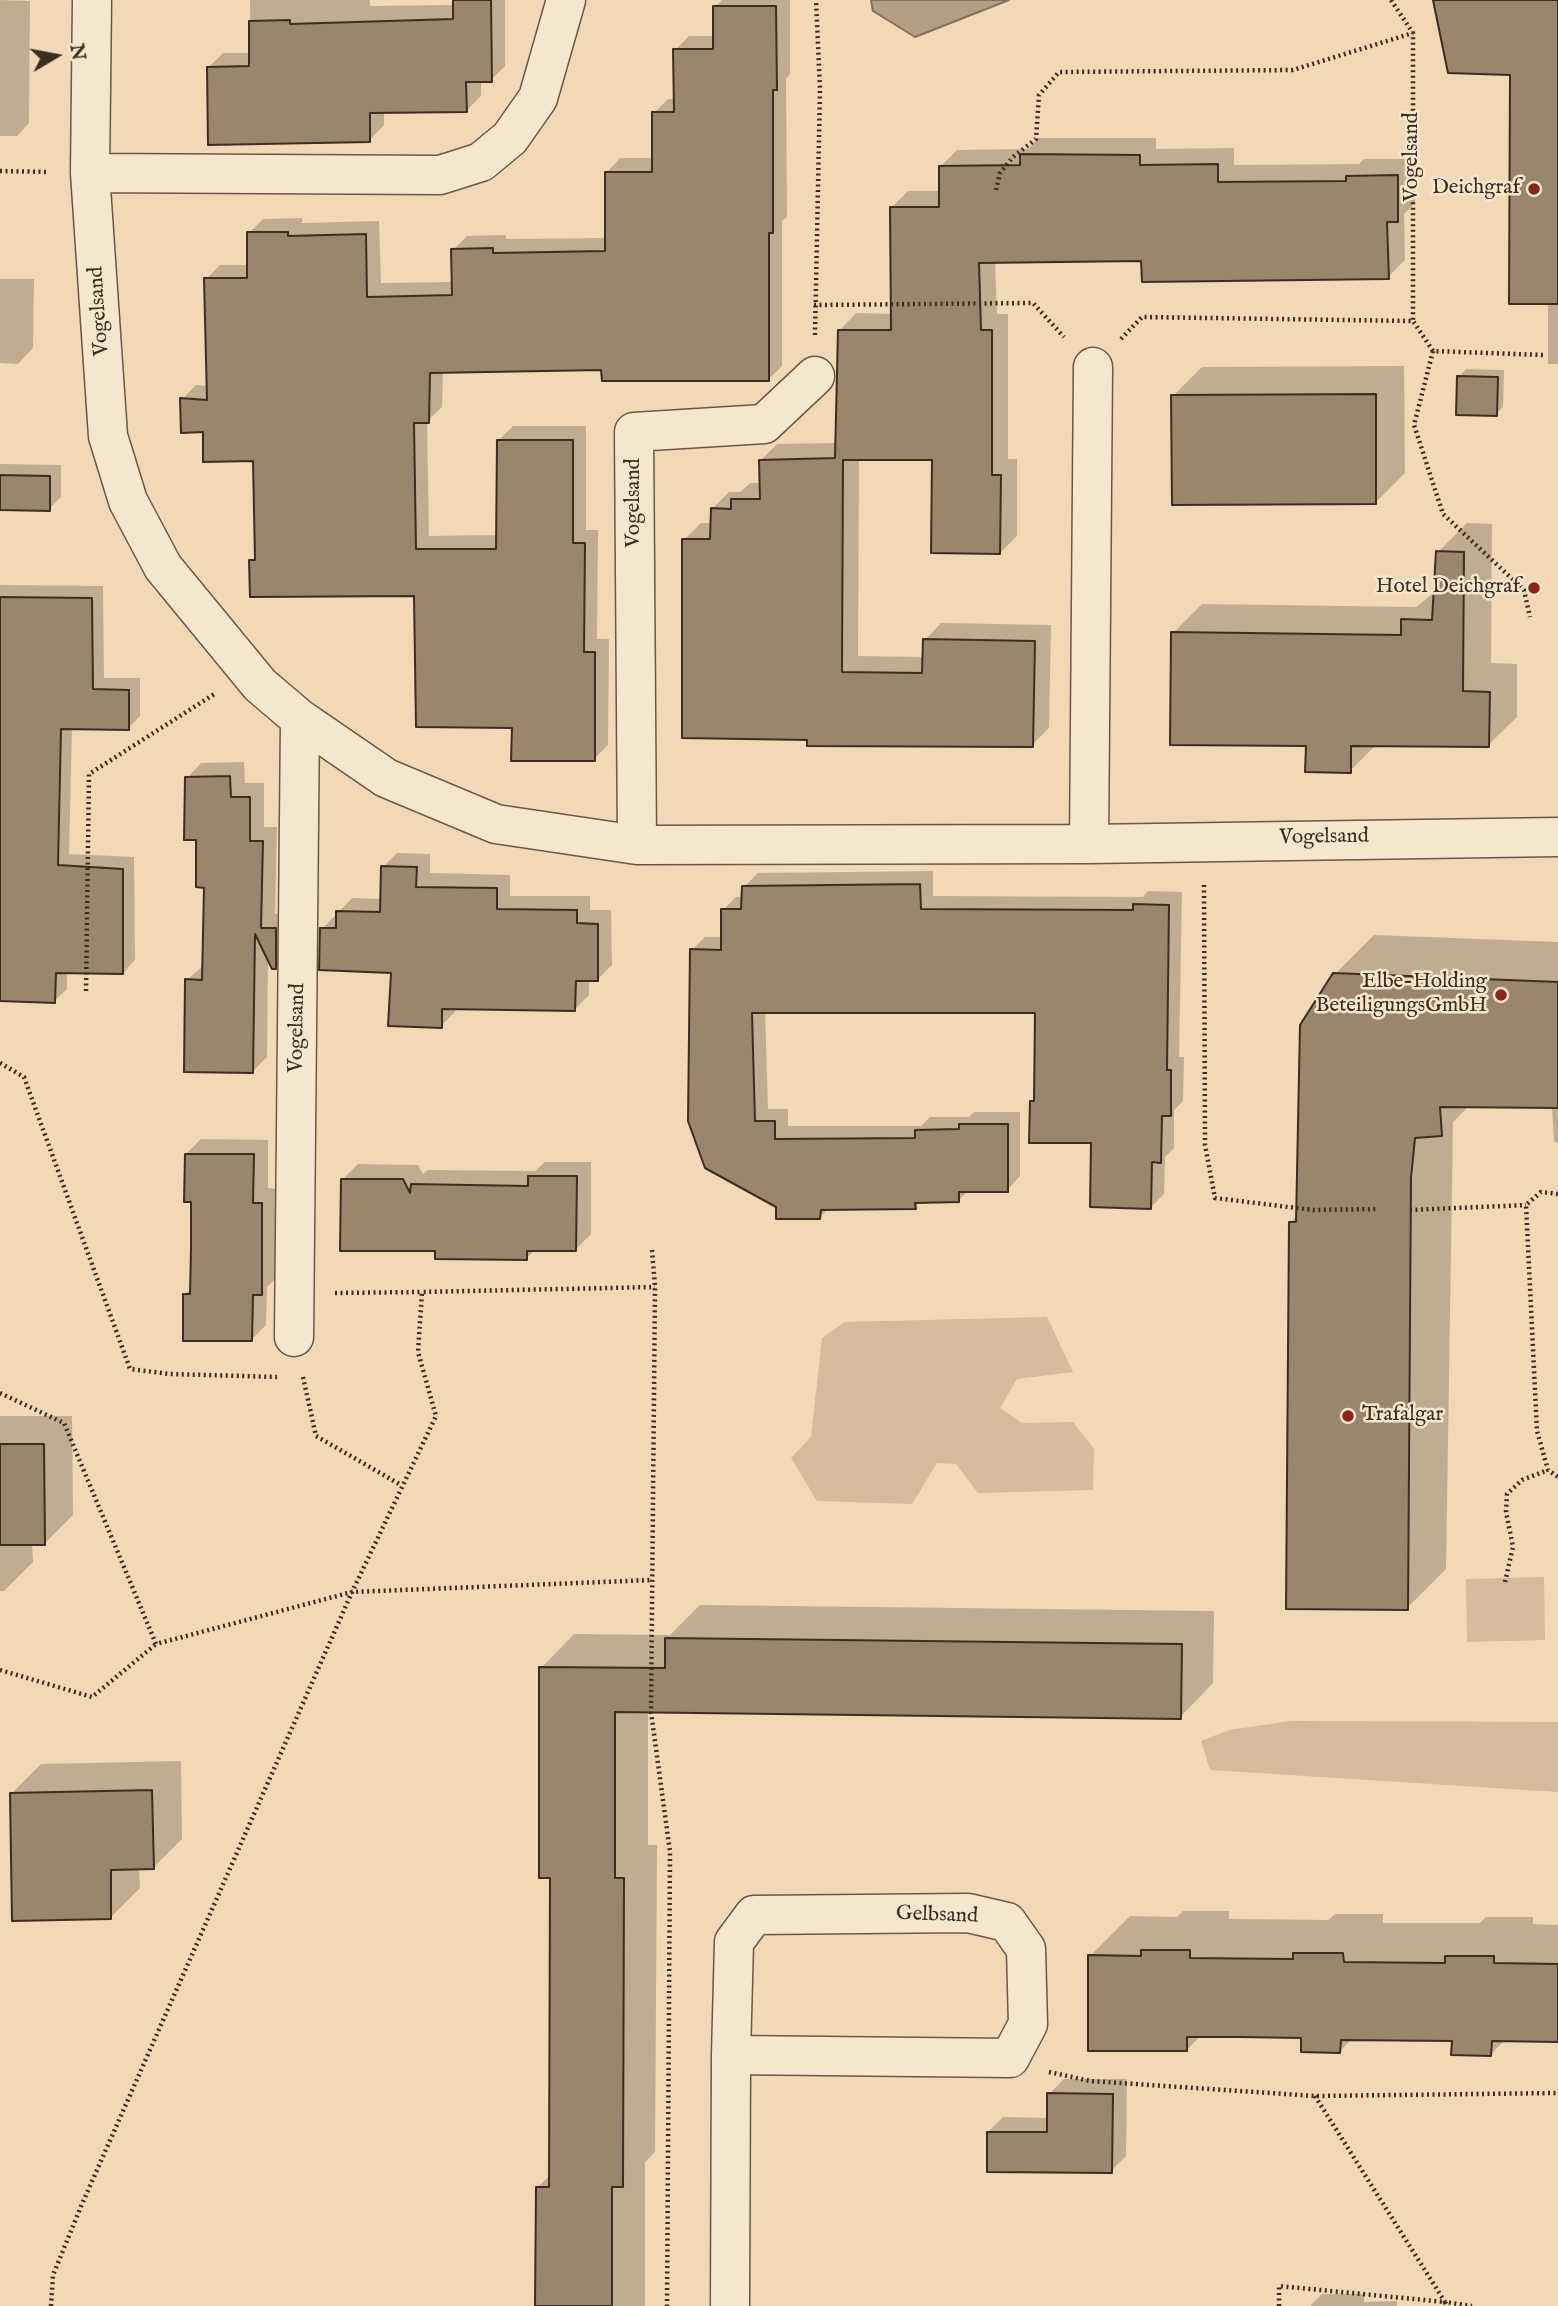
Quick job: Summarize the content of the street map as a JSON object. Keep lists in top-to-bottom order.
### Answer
{
  "streets": {
    "street": ["Vogelsand", "Gelbsand"]
  },
  "places": [
    "Deichgraf",
    "Hotel Deichgraf",
    "Elbe-Holding BeteiligungsGmbH",
    "Trafalgar"
  ],
  "north": "right"
}
